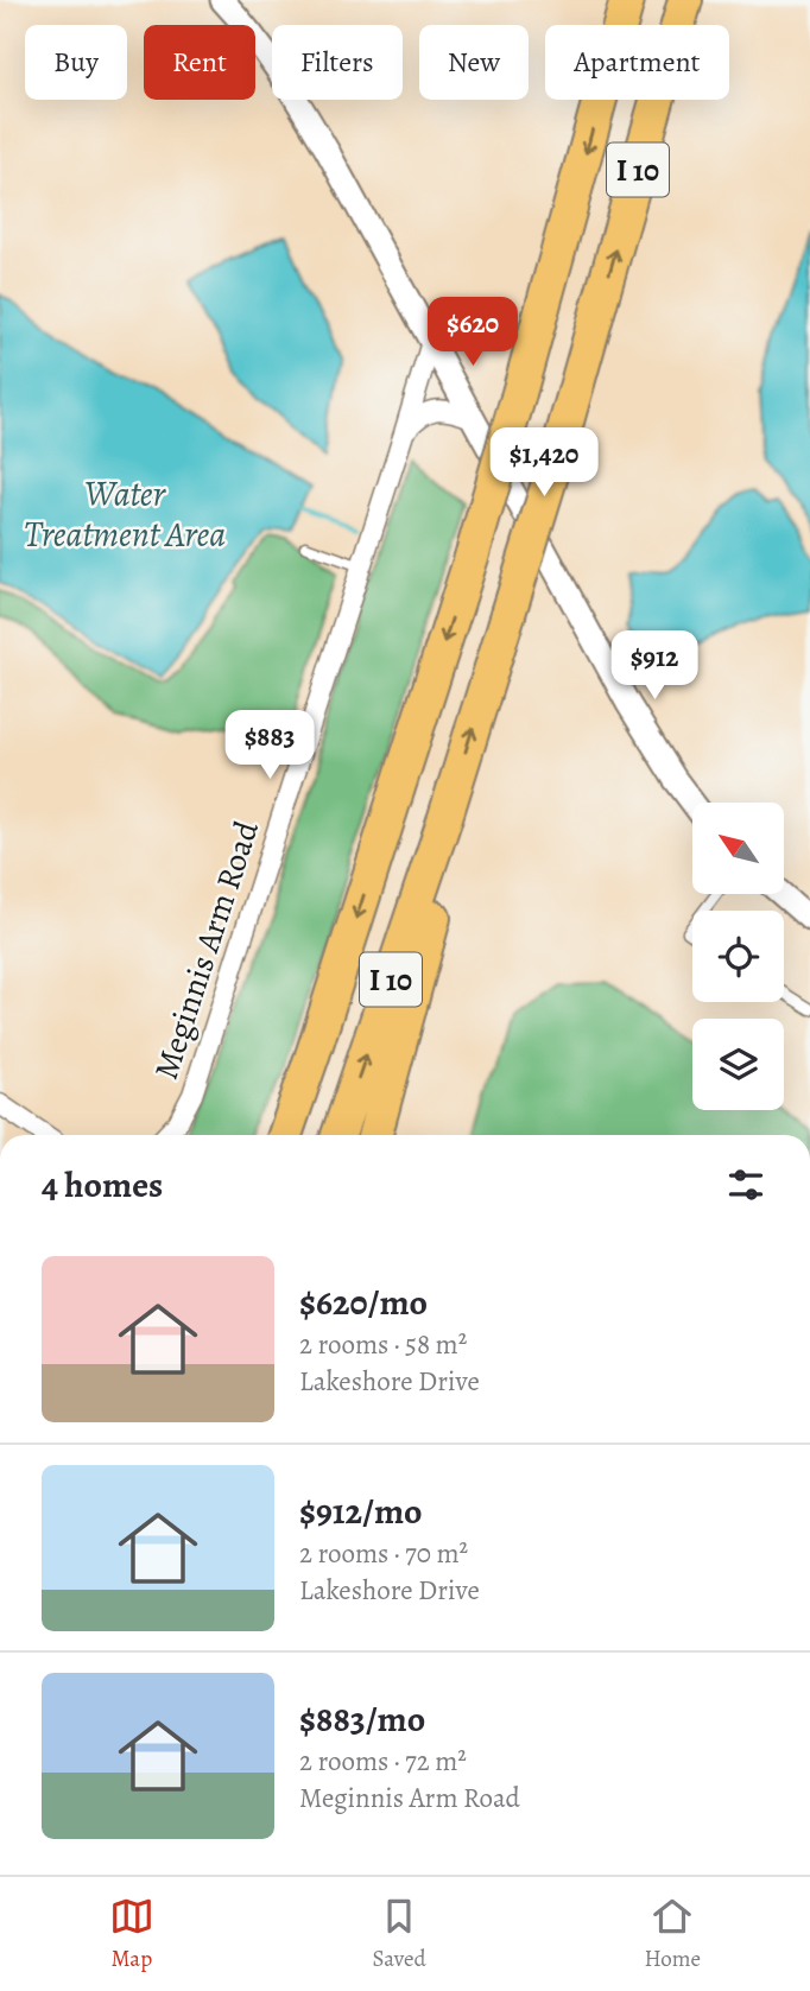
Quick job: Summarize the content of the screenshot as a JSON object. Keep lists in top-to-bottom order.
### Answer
{
  "streets": {
    "highway": ["I 10"],
    "street": ["Meginnis Arm Road"]
  },
  "water": ["Water Treatment Area"],
  "north": "top left",
  "page": {
    "chip": [
      "Buy",
      "Rent",
      "Filters",
      "New",
      "Apartment"
    ],
    "price": [
      "$620",
      "$1,420",
      "$912",
      "$883"
    ],
    "heading": "4 homes",
    "list": [
      {
        "name": "$620/mo",
        "note": "2 rooms · 58 m² · Lakeshore Drive"
      },
      {
        "name": "$912/mo",
        "note": "2 rooms · 70 m² · Lakeshore Drive"
      },
      {
        "name": "$883/mo",
        "note": "2 rooms · 72 m² · Meginnis Arm Road"
      }
    ],
    "tabs": ["Map", "Saved", "Home"]
  }
}
